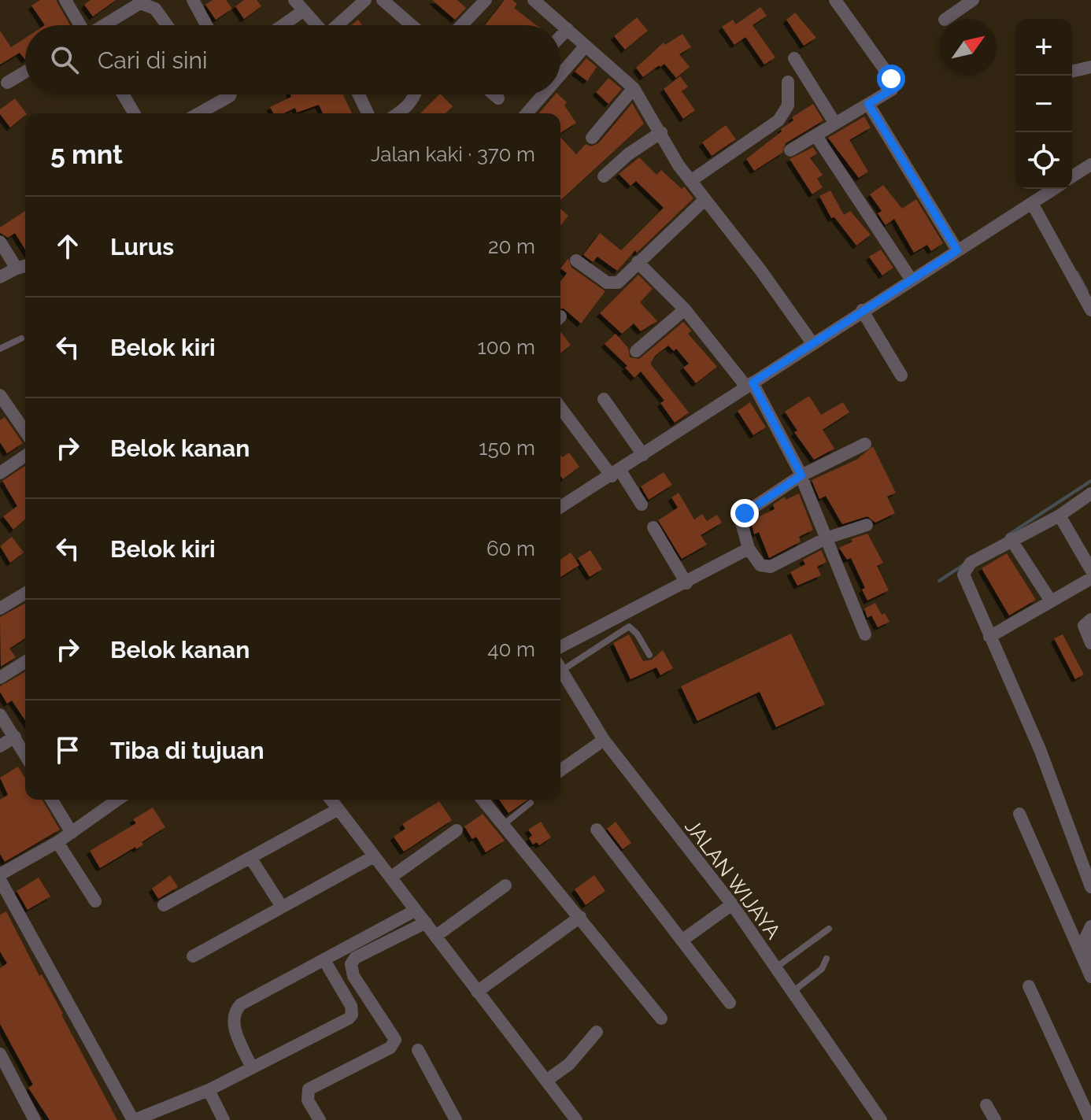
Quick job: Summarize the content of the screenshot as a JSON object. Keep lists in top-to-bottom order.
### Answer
{
  "streets": {
    "street": ["JALAN WIJAYA"]
  },
  "north": "top right",
  "page": {
    "map_buttons": ["+", "−"],
    "search": "Cari di sini",
    "heading": ["5 mnt", "Jalan kaki · 370 m"],
    "list": [
      ["Lurus", "20 m"],
      ["Belok kiri", "100 m"],
      ["Belok kanan", "150 m"],
      ["Belok kiri", "60 m"],
      ["Belok kanan", "40 m"],
      "Tiba di tujuan"
    ]
  }
}
